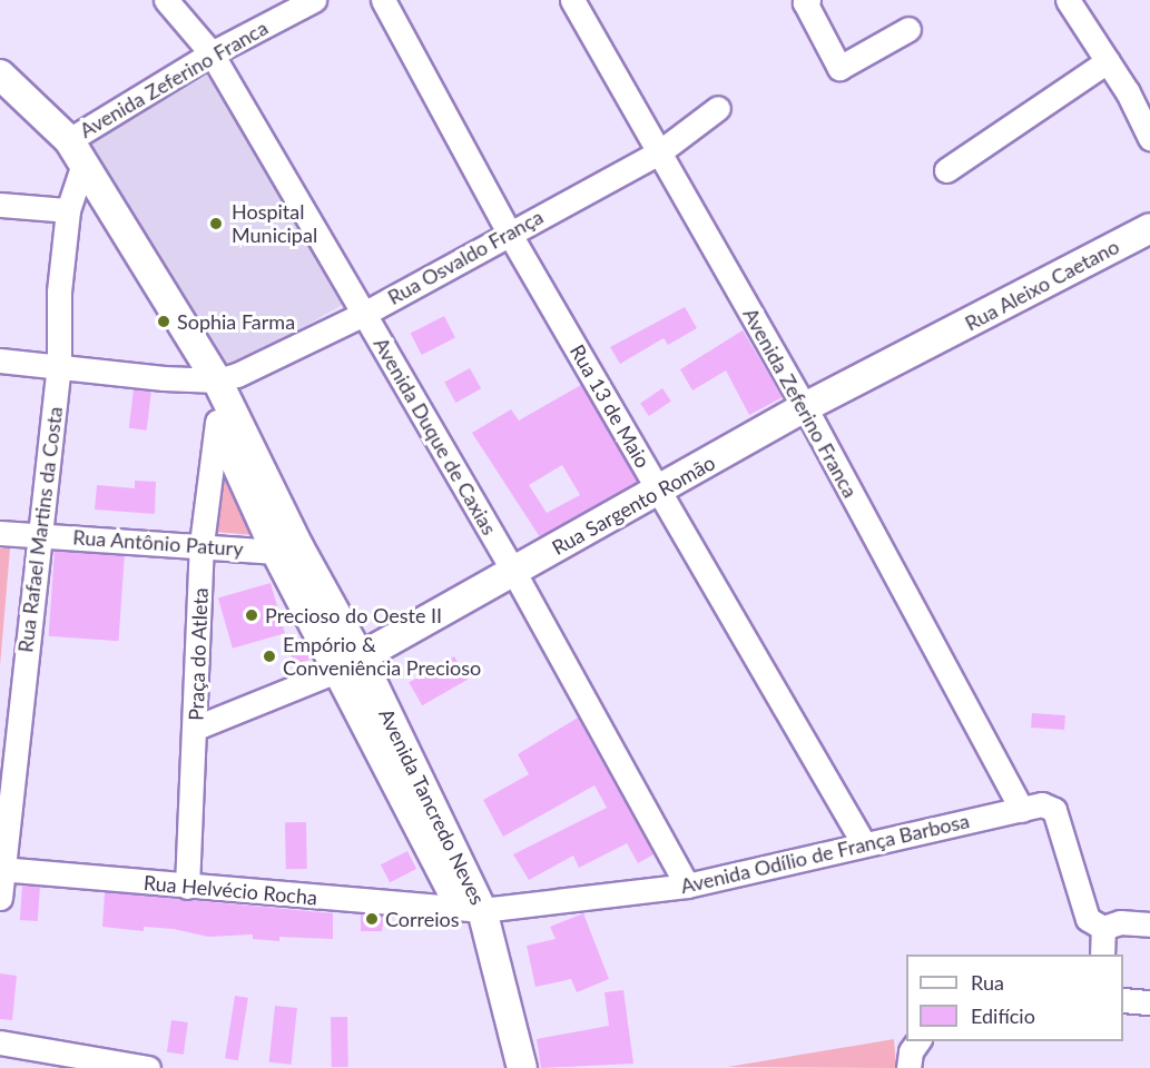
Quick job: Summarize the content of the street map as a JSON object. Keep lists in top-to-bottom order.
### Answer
{
  "streets": {
    "main road": ["Rua Aleixo Caetano", "Rua Sargento Romão", "Avenida Tancredo Neves"],
    "street": [
      "Avenida Zeferino Franca",
      "Rua Osvaldo França",
      "Rua 13 de Maio",
      "Avenida Duque de Caxias",
      "Rua Rafael Martins da Costa",
      "Rua Antônio Patury",
      "Praça do Atleta",
      "Avenida Odílio de França Barbosa",
      "Rua Helvécio Rocha"
    ]
  },
  "crossings": [
    ["Avenida Zeferino Franca", "Rua Osvaldo França"],
    ["Avenida Zeferino Franca", "Avenida Duque de Caxias"],
    ["Avenida Zeferino Franca", "Rua Sargento Romão"],
    ["Avenida Zeferino Franca", "Rua Rafael Martins da Costa"],
    ["Avenida Zeferino Franca", "Avenida Tancredo Neves"],
    ["Avenida Zeferino Franca", "Avenida Odílio de França Barbosa"],
    ["Rua Osvaldo França", "Rua 13 de Maio"],
    ["Rua Osvaldo França", "Avenida Duque de Caxias"],
    ["Rua Osvaldo França", "Avenida Tancredo Neves"],
    ["Rua Aleixo Caetano", "Rua Sargento Romão"],
    ["Rua 13 de Maio", "Rua Sargento Romão"],
    ["Rua 13 de Maio", "Avenida Odílio de França Barbosa"],
    ["Avenida Duque de Caxias", "Rua Sargento Romão"],
    ["Avenida Duque de Caxias", "Avenida Odílio de França Barbosa"],
    ["Rua Sargento Romão", "Avenida Tancredo Neves"],
    ["Rua Rafael Martins da Costa", "Rua Antônio Patury"],
    ["Rua Rafael Martins da Costa", "Avenida Tancredo Neves"],
    ["Rua Rafael Martins da Costa", "Rua Helvécio Rocha"],
    ["Rua Antônio Patury", "Praça do Atleta"],
    ["Rua Antônio Patury", "Avenida Tancredo Neves"],
    ["Praça do Atleta", "Avenida Tancredo Neves"],
    ["Praça do Atleta", "Rua Helvécio Rocha"],
    ["Avenida Tancredo Neves", "Avenida Odílio de França Barbosa"],
    ["Avenida Tancredo Neves", "Rua Helvécio Rocha"],
    ["Avenida Odílio de França Barbosa", "Rua Helvécio Rocha"]
  ],
  "places": [
    "Hospital Municipal",
    "Sophia Farma",
    "Precioso do Oeste II",
    "Empório & Conveniência Precioso",
    "Correios"
  ],
  "legend": ["Rua", "Edifício"]
}
